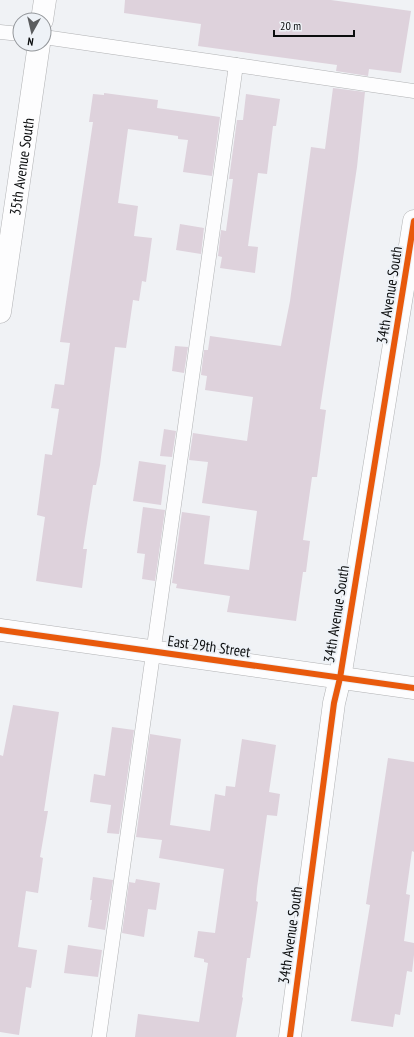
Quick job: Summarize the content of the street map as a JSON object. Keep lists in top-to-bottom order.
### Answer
{
  "streets": {
    "street": ["35th Avenue South", "34th Avenue South", "East 29th Street"]
  },
  "crossings": [
    ["34th Avenue South", "East 29th Street"]
  ],
  "scale_bar": "20 m",
  "north": "bottom"
}
